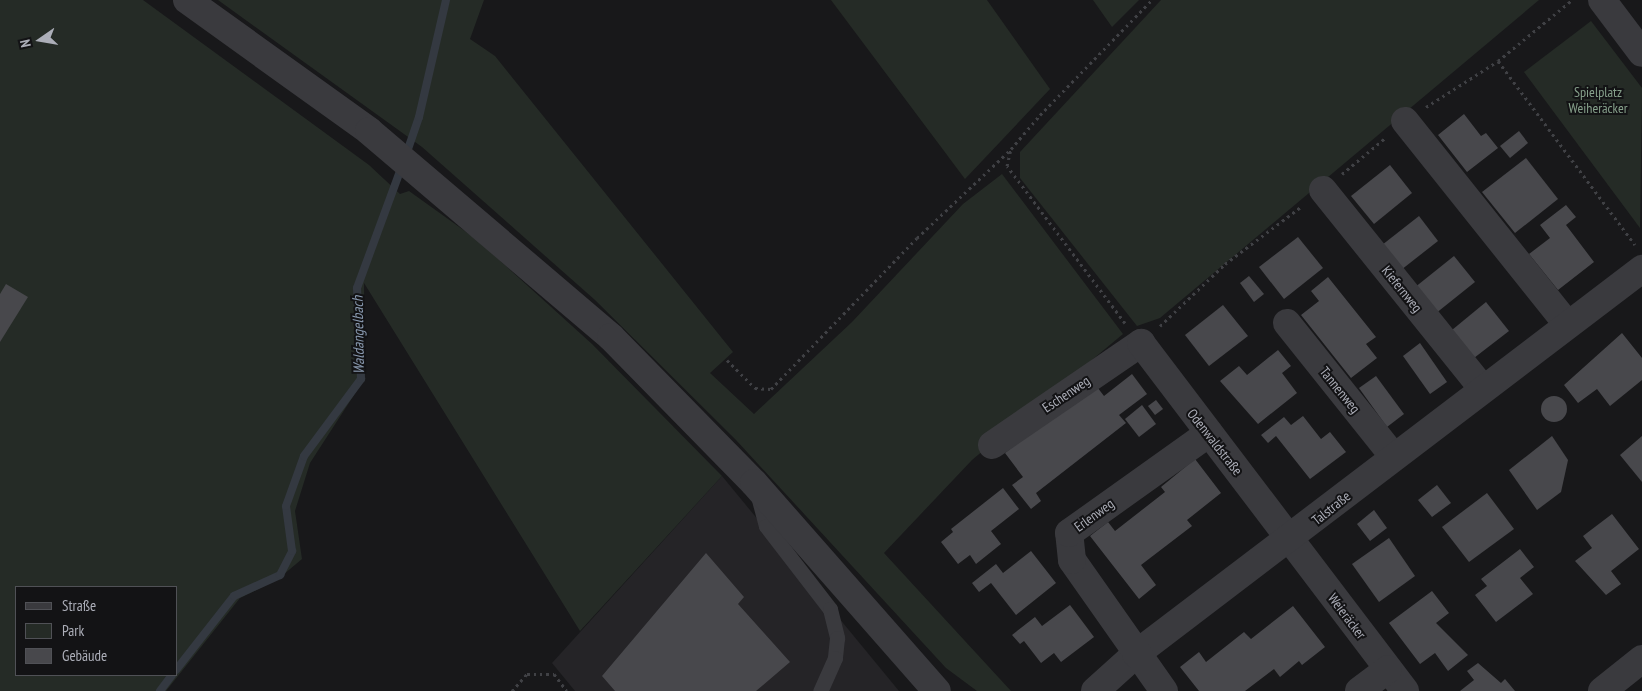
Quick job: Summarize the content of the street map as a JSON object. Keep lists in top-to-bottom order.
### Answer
{
  "streets": {
    "street": [
      "Kiefernweg",
      "Tannenweg",
      "Eschenweg",
      "Odenwaldstraße",
      "Talstraße",
      "Erlenweg",
      "Weieräcker"
    ]
  },
  "crossings": [
    ["Kiefernweg", "Talstraße"],
    ["Tannenweg", "Talstraße"],
    ["Eschenweg", "Odenwaldstraße"],
    ["Odenwaldstraße", "Talstraße"],
    ["Odenwaldstraße", "Erlenweg"],
    ["Odenwaldstraße", "Weieräcker"],
    ["Talstraße", "Erlenweg"],
    ["Talstraße", "Weieräcker"]
  ],
  "water": ["Waldangelbach"],
  "parks": ["Spielplatz Weiheräcker"],
  "legend": ["Straße", "Park", "Gebäude"],
  "north": "left"
}
